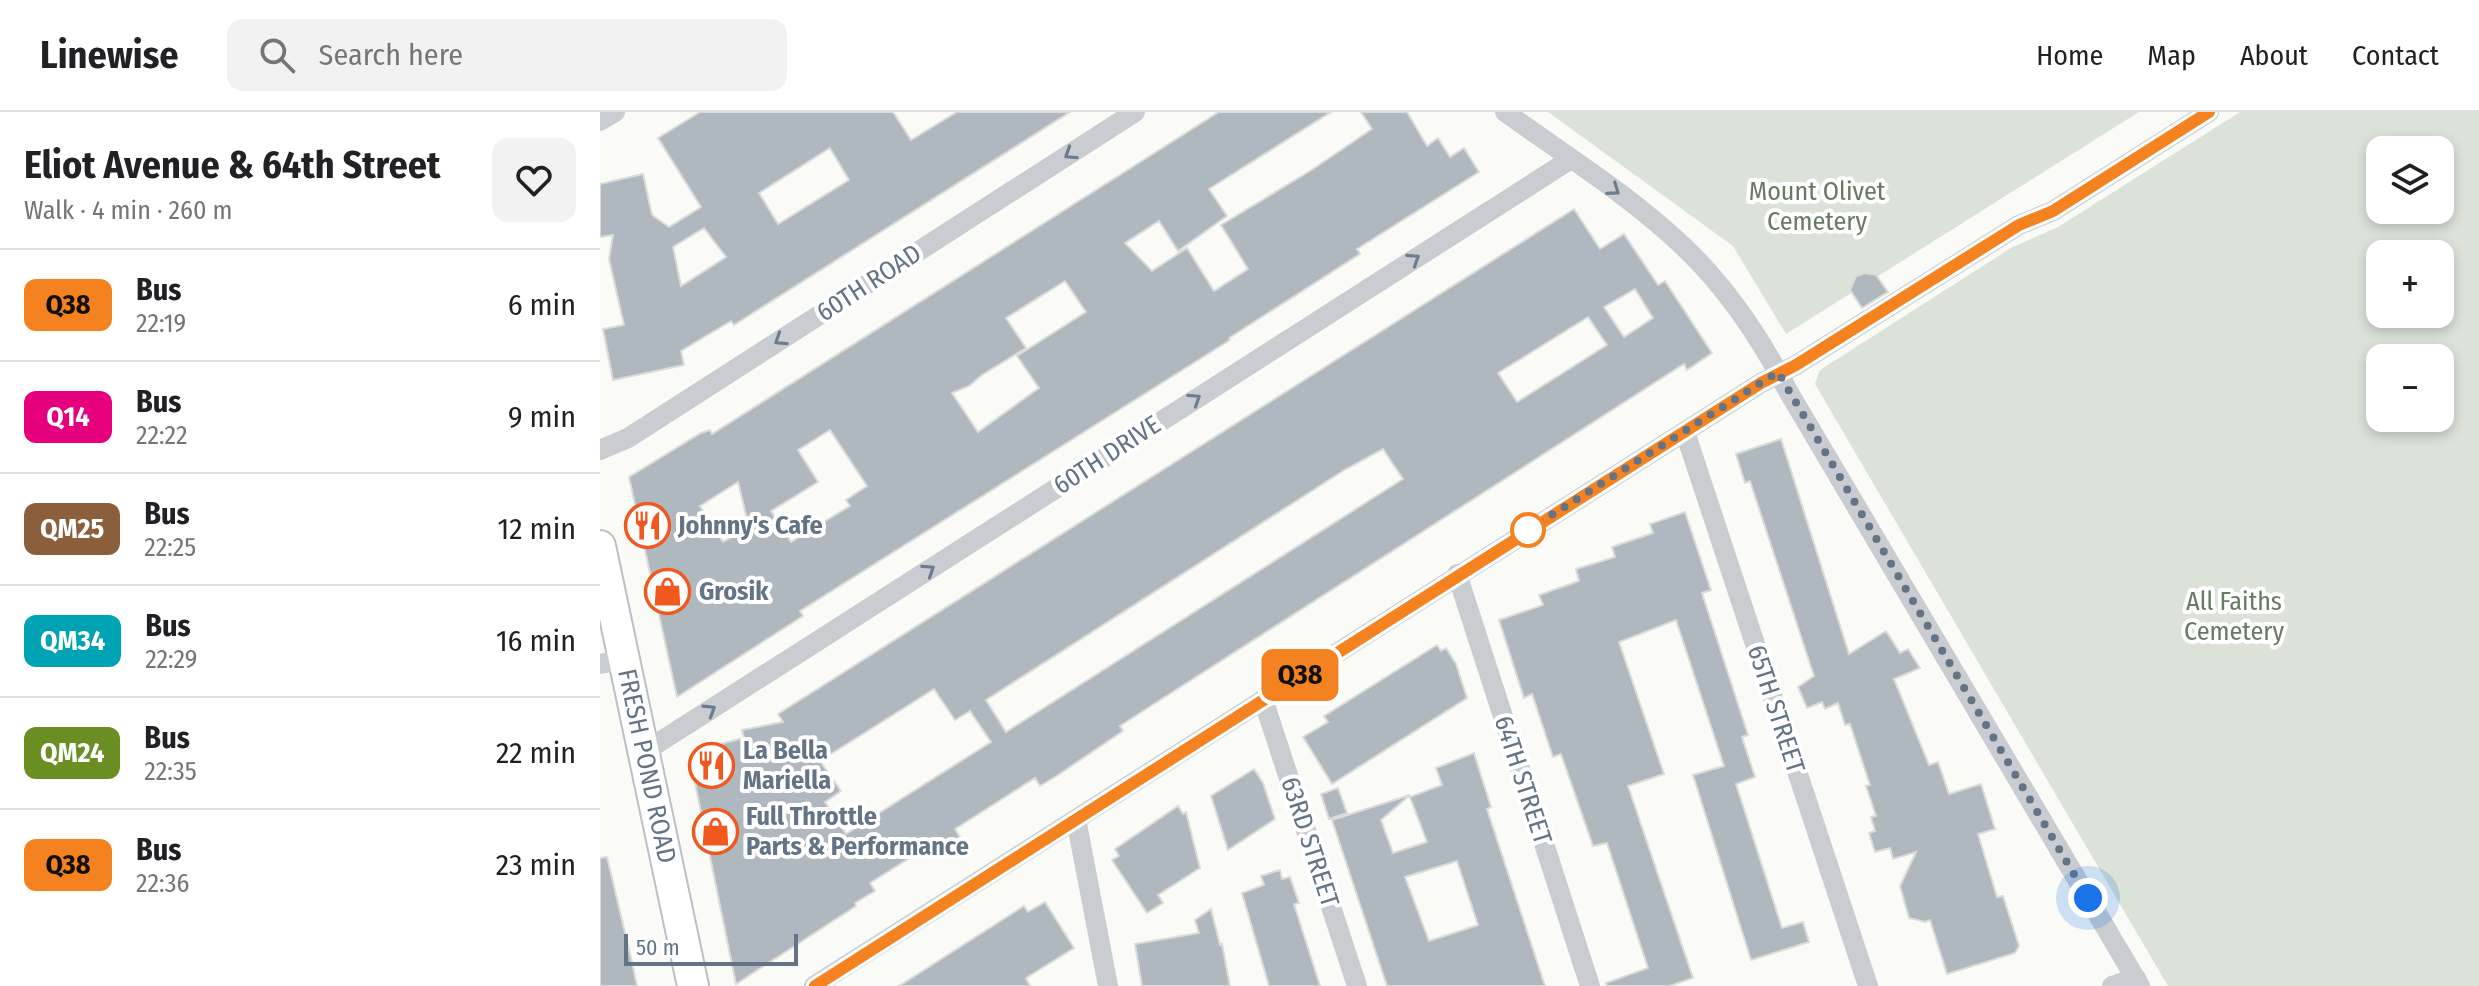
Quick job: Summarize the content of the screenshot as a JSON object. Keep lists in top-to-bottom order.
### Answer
{
  "streets": {
    "main road": ["FRESH POND ROAD"],
    "street": [
      "60TH ROAD",
      "60TH DRIVE",
      "65TH STREET",
      "64TH STREET",
      "63RD STREET"
    ]
  },
  "crossings": [
    ["60TH DRIVE", "FRESH POND ROAD"]
  ],
  "one_way": ["60TH ROAD", "60TH DRIVE"],
  "parks": ["Mount Olivet Cemetery", "All Faiths Cemetery"],
  "places": {
    "restaurant": ["Johnny's Cafe", "La Bella Mariella"],
    "shop": ["Grosik", "Full Throttle Parts & Performance"]
  },
  "lines": ["bus line Q38"],
  "scale_bar": "50 m",
  "page": {
    "header": "Linewise",
    "search": "Search here",
    "nav": [
      "Home",
      "Map",
      "About",
      "Contact"
    ],
    "heading": ["Eliot Avenue & 64th Street", "Walk · 4 min · 260 m"],
    "on_map": "Q38",
    "map_buttons": ["+", "−"],
    "list": [
      {
        "mark": "Q38",
        "name": "Bus",
        "note": "22:19",
        "value": "6 min"
      },
      {
        "mark": "Q14",
        "name": "Bus",
        "note": "22:22",
        "value": "9 min"
      },
      {
        "mark": "QM25",
        "name": "Bus",
        "note": "22:25",
        "value": "12 min"
      },
      {
        "mark": "QM34",
        "name": "Bus",
        "note": "22:29",
        "value": "16 min"
      },
      {
        "mark": "QM24",
        "name": "Bus",
        "note": "22:35",
        "value": "22 min"
      },
      {
        "mark": "Q38",
        "name": "Bus",
        "note": "22:36",
        "value": "23 min"
      }
    ],
    "scale": "50 m"
  }
}
